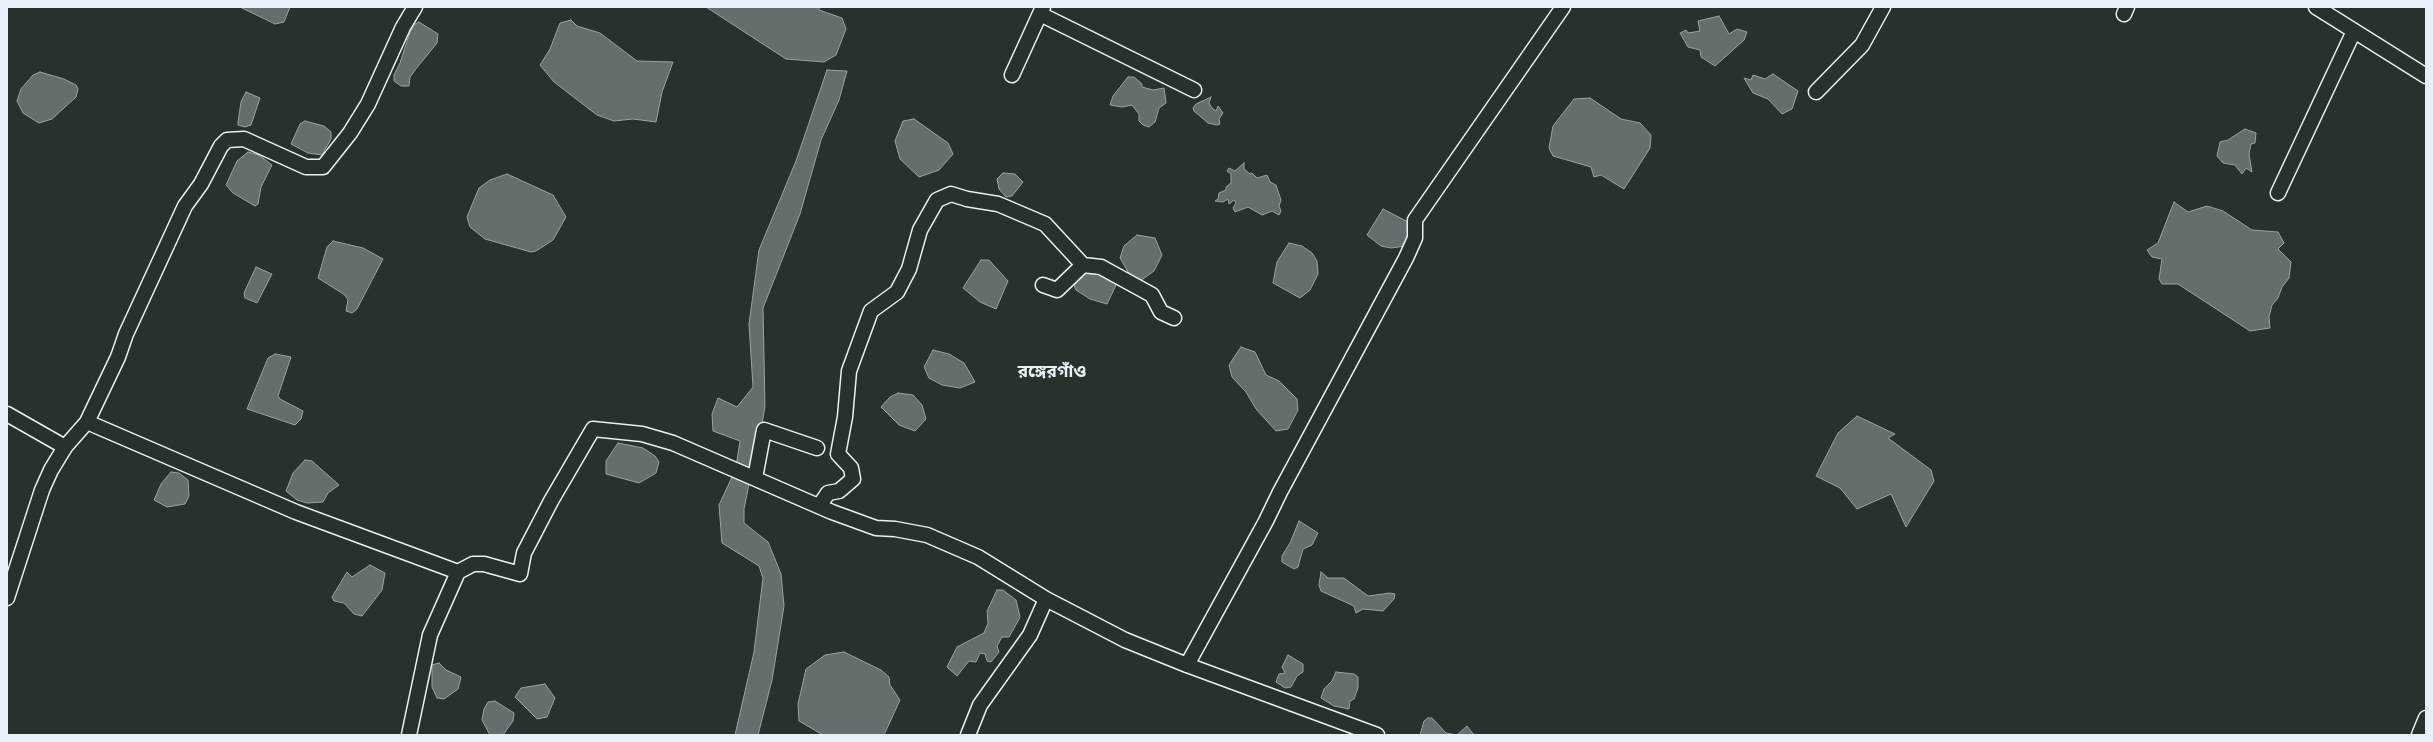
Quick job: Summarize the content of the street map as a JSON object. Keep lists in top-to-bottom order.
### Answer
{
  "districts": ["রঙ্গেরগাঁও"]
}
